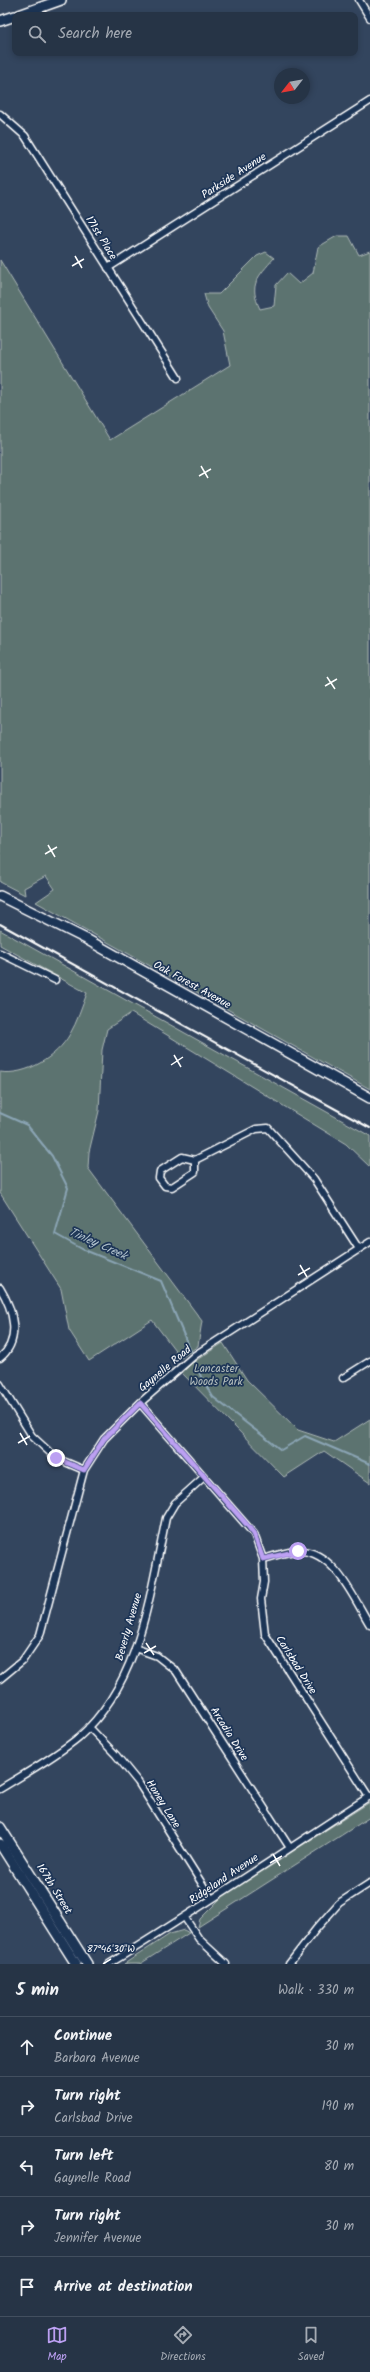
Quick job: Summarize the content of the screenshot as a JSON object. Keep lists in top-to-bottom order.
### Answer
{
  "streets": {
    "street": [
      "Parkside Avenue",
      "171st Place",
      "Oak Forest Avenue",
      "Gaynelle Road",
      "Beverly Avenue",
      "Carlsbad Drive",
      "Arcadia Drive",
      "Honey Lane",
      "Ridgeland Avenue",
      "167th Street"
    ]
  },
  "crossings": [
    ["Parkside Avenue", "171st Place"],
    ["Gaynelle Road", "Carlsbad Drive"],
    ["Beverly Avenue", "Carlsbad Drive"],
    ["Beverly Avenue", "Arcadia Drive"],
    ["Beverly Avenue", "Honey Lane"],
    ["Carlsbad Drive", "Ridgeland Avenue"],
    ["Arcadia Drive", "Ridgeland Avenue"],
    ["Honey Lane", "Ridgeland Avenue"]
  ],
  "water": ["Tinley Creek"],
  "parks": ["Lancaster Woods Park"],
  "north": "bottom left",
  "page": {
    "search": "Search here",
    "heading": ["5 min", "Walk · 330 m"],
    "list": [
      ["Continue", "Barbara Avenue", "30 m"],
      ["Turn right", "Carlsbad Drive", "190 m"],
      ["Turn left", "Gaynelle Road", "80 m"],
      ["Turn right", "Jennifer Avenue", "30 m"],
      "Arrive at destination"
    ],
    "nav": ["Map", "Directions", "Saved"]
  },
  "coordinates": ["87°46'30\"W"]
}
